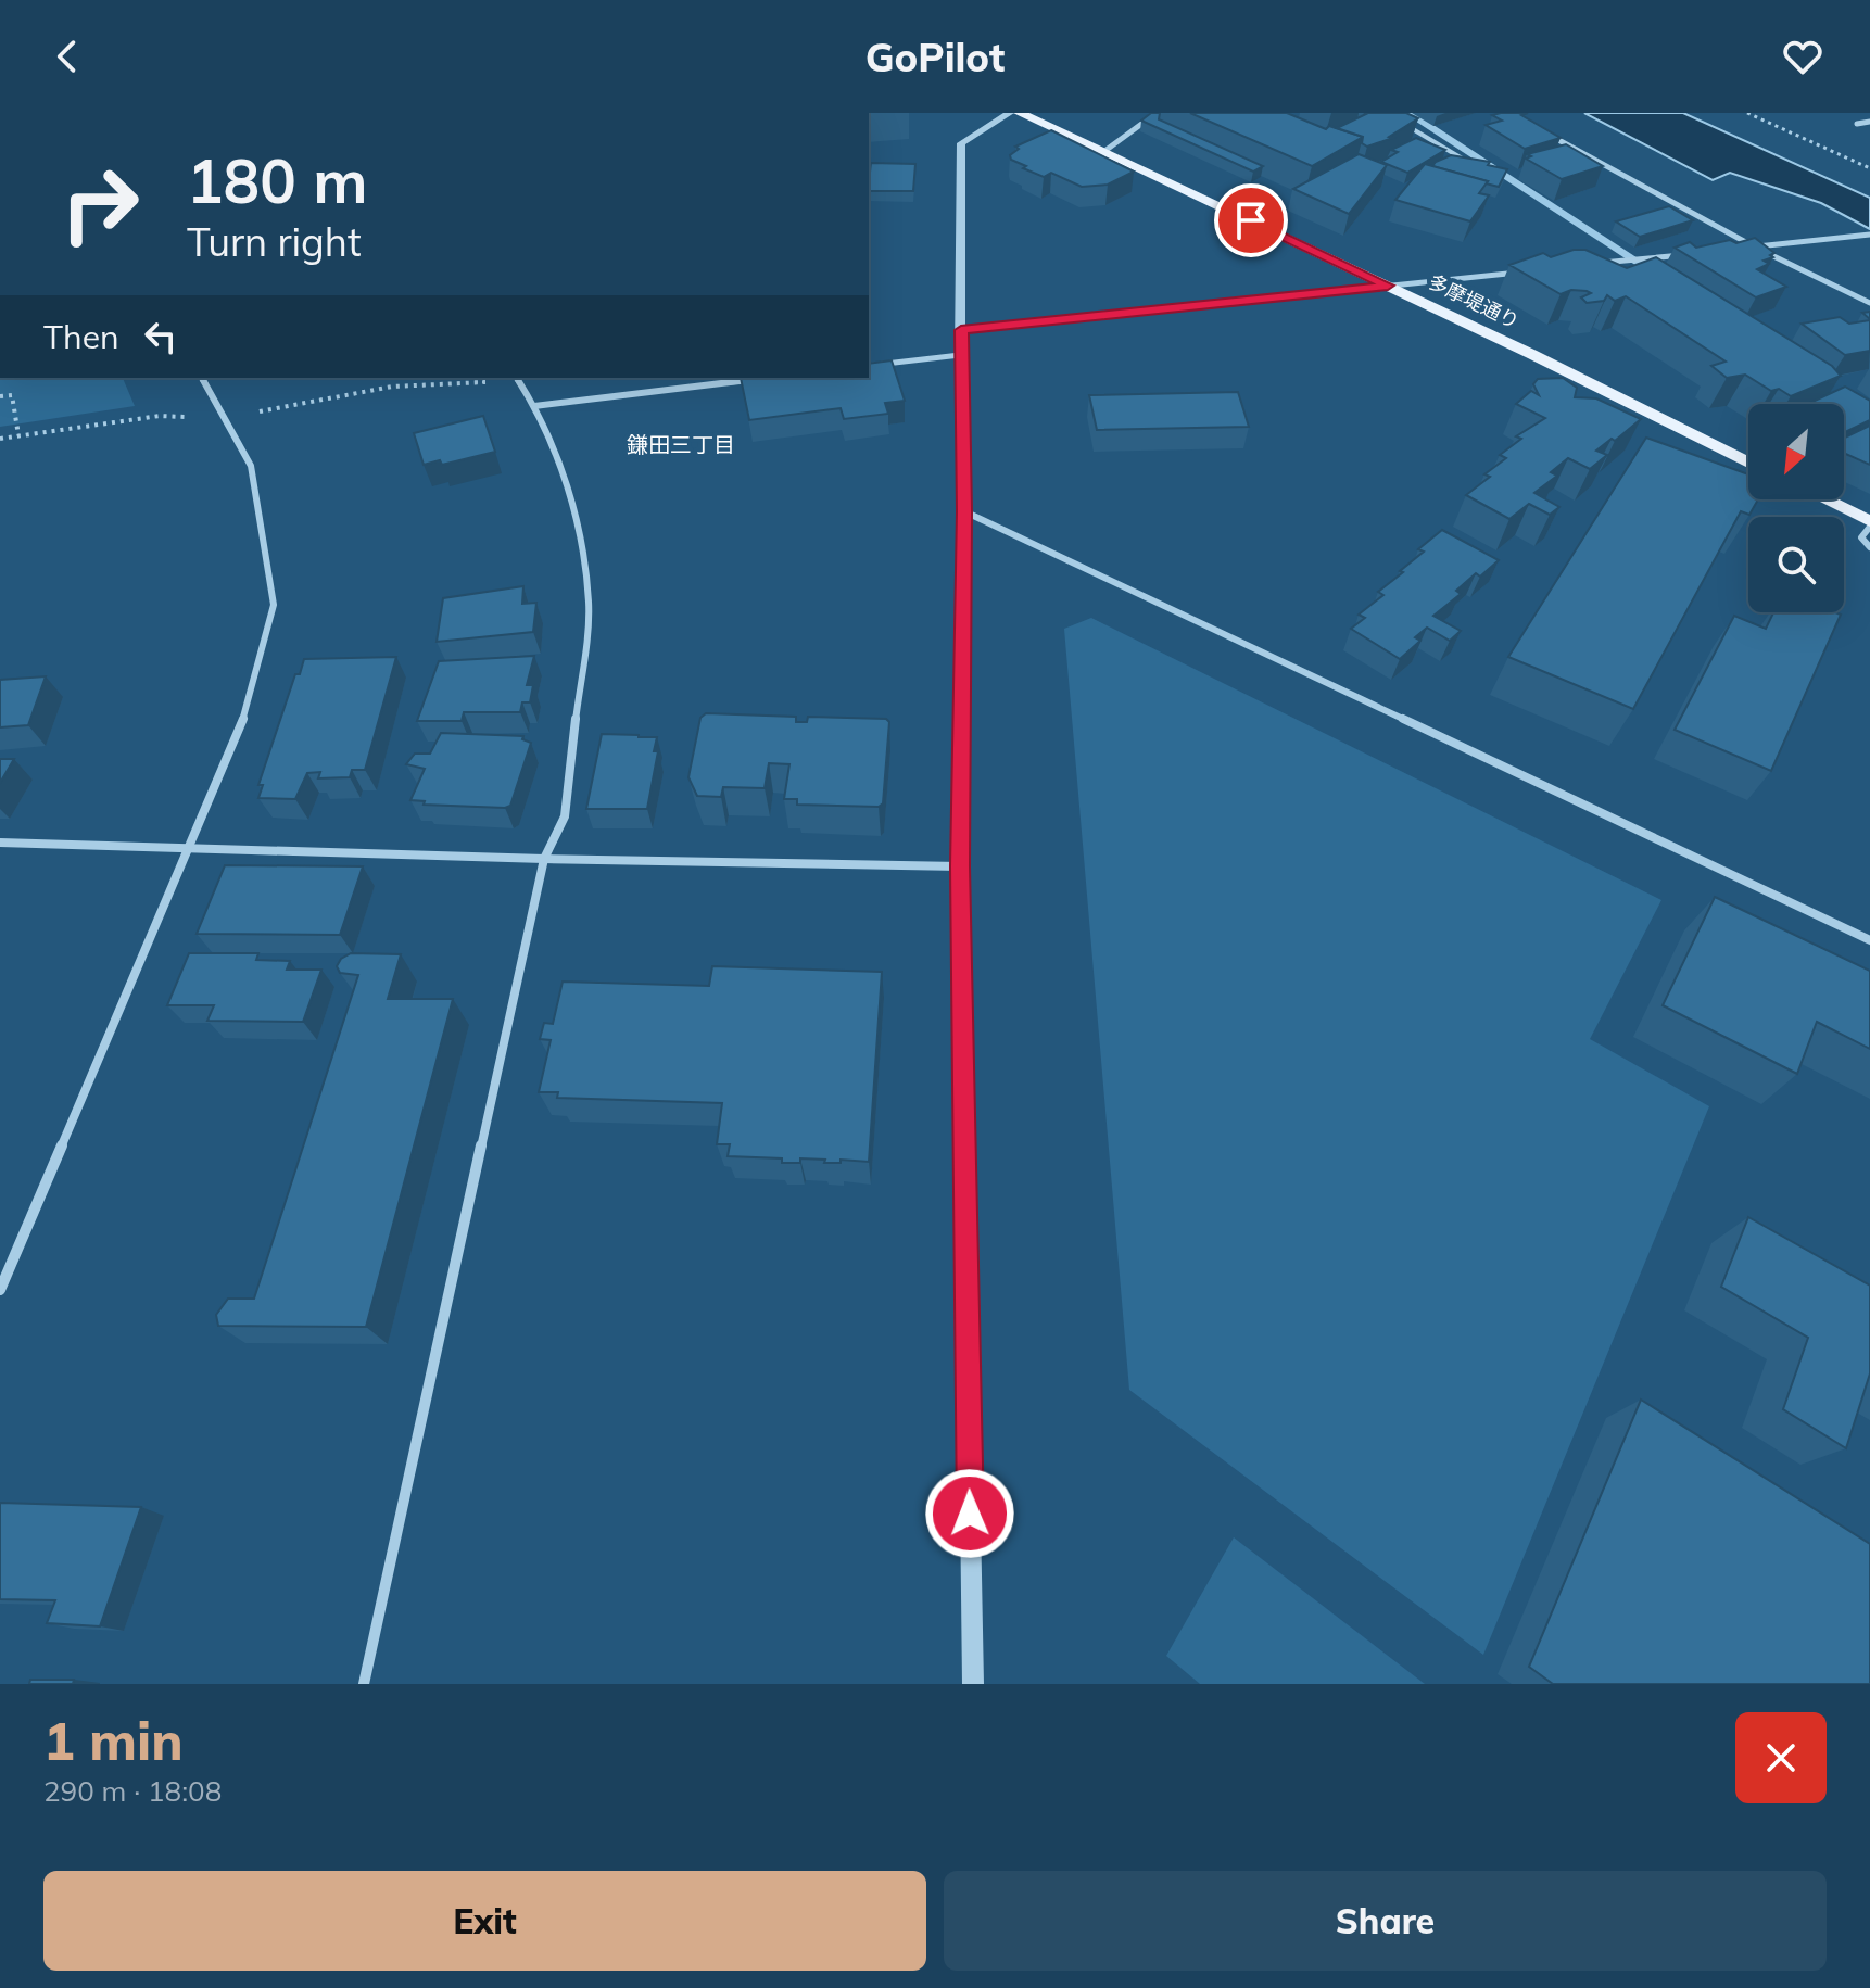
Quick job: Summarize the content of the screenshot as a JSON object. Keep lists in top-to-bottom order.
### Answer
{
  "streets": {
    "main road": ["多摩堤通り"]
  },
  "districts": ["鎌田三丁目"],
  "north": "bottom left",
  "page": {
    "header": "GoPilot",
    "turn": ["180 m", "Turn right"],
    "then": "Then",
    "heading": ["1 min", "290 m · 18:08"],
    "buttons": ["Exit", "Share"]
  }
}
